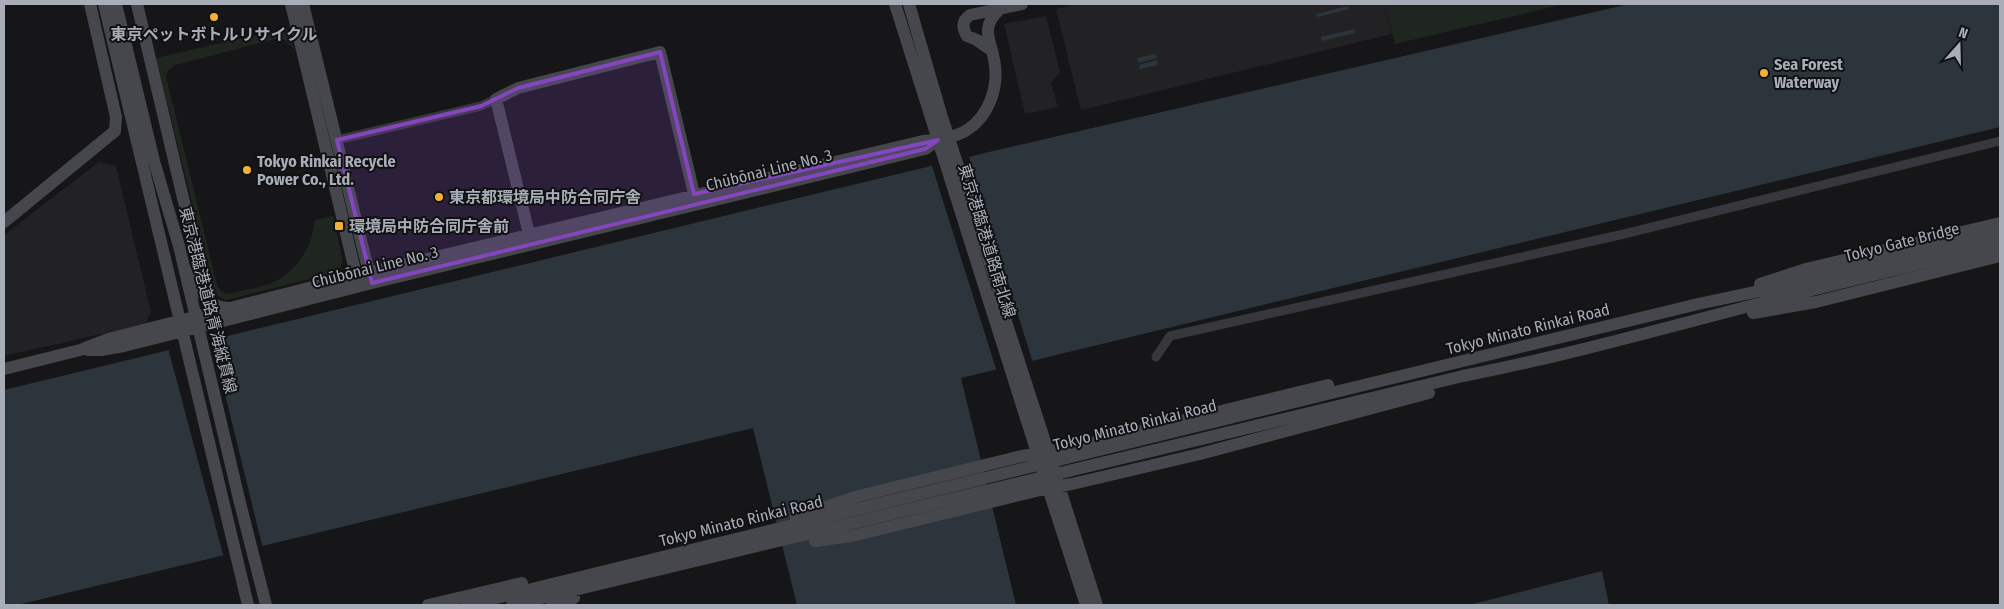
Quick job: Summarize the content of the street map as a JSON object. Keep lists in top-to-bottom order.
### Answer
{
  "streets": {
    "street": [
      "Chūbōnai Line No. 3",
      "東京港臨港道路南北線",
      "Tokyo Gate Bridge",
      "東京港臨港道路青海縦貫線",
      "Tokyo Minato Rinkai Road"
    ]
  },
  "crossings": [
    ["Chūbōnai Line No. 3", "東京港臨港道路南北線"],
    ["Chūbōnai Line No. 3", "東京港臨港道路青海縦貫線"],
    ["Tokyo Gate Bridge", "Tokyo Minato Rinkai Road"]
  ],
  "places": {
    "other": [
      "東京ペットボトルリサイクル",
      "Sea Forest Waterway",
      "Tokyo Rinkai Recycle Power Co., Ltd.",
      "東京都環境局中防合同庁舎"
    ],
    "transit": ["環境局中防合同庁舎前"]
  },
  "north": "top"
}
